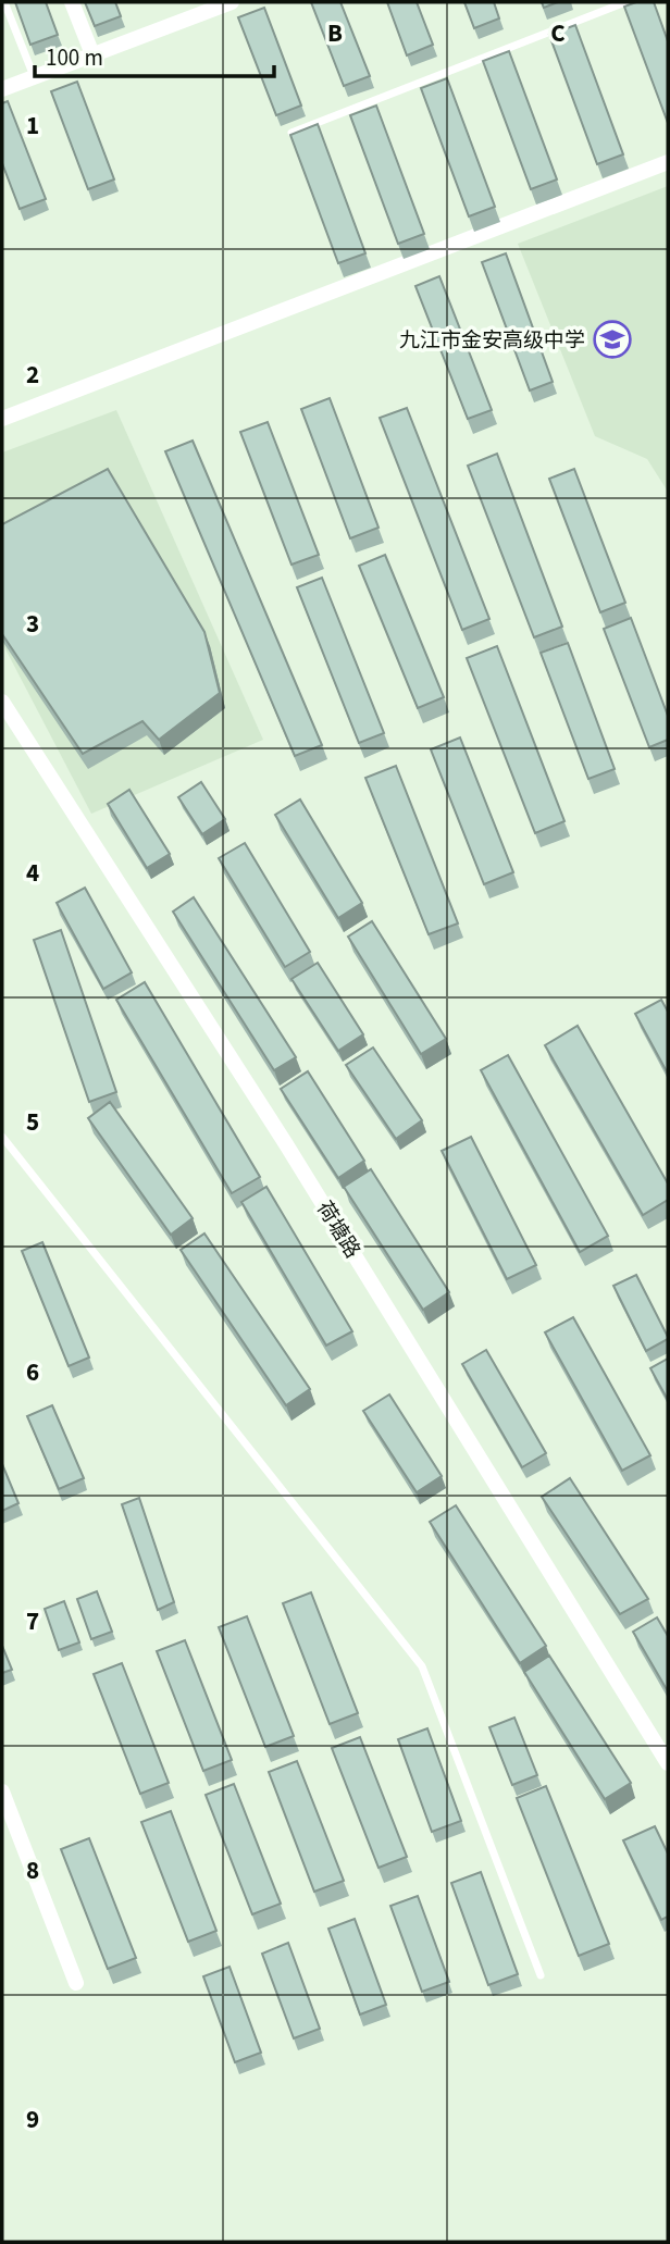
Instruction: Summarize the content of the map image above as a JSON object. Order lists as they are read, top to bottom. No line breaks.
{"streets":{"street":["荷塘路"]},"places":{"school or university":["九江市金安高级中学"]},"scale_bar":"100 m","grid":{"columns":["B","C"],"rows":["1","2","3","4","5","6","7","8","9"]}}
